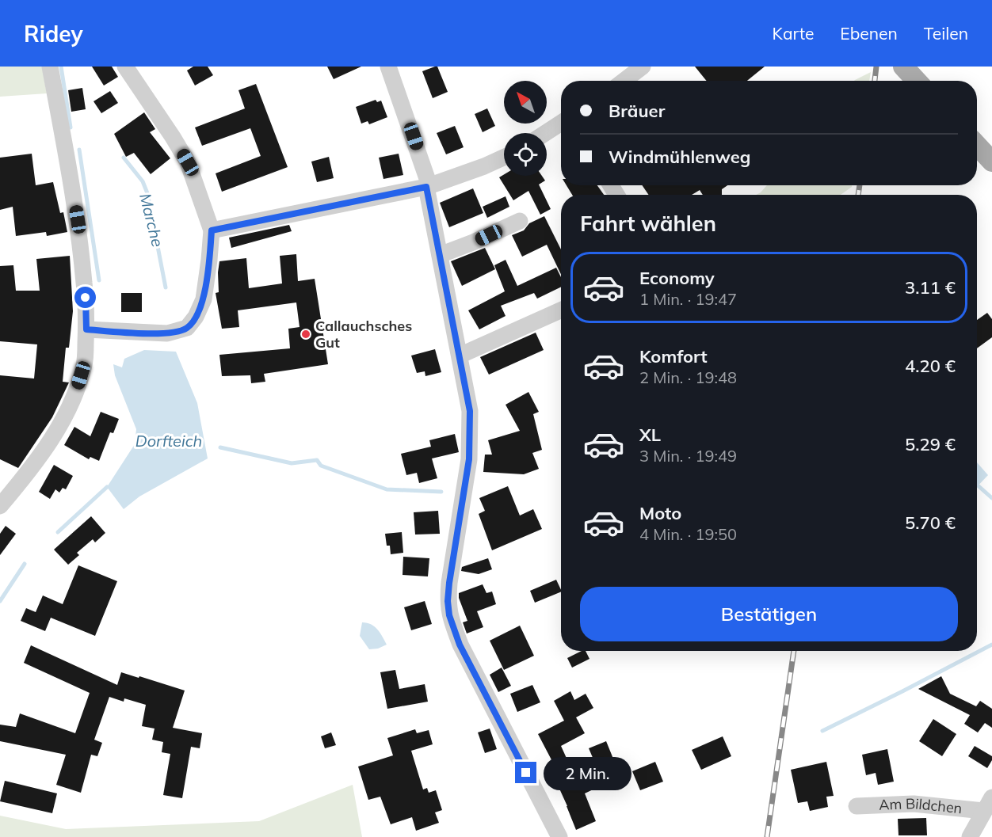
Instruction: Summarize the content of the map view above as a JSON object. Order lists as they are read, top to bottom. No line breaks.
{"streets":{"street":["Am Bildchen"]},"water":["Marche","Dorfteich"],"places":["Callauchsches Gut"],"north":"top left","page":{"header":"Ridey","nav":["Karte","Ebenen","Teilen"],"banner":["Bräuer","Windmühlenweg"],"heading":"Fahrt wählen","list":[{"name":"Economy","note":"1 Min. · 19:47","value":"3.11 €"},{"name":"Komfort","note":"2 Min. · 19:48","value":"4.20 €"},{"name":"XL","note":"3 Min. · 19:49","value":"5.29 €"},{"name":"Moto","note":"4 Min. · 19:50","value":"5.70 €"}],"buttons":"Bestätigen","bubble":"2 Min."}}
